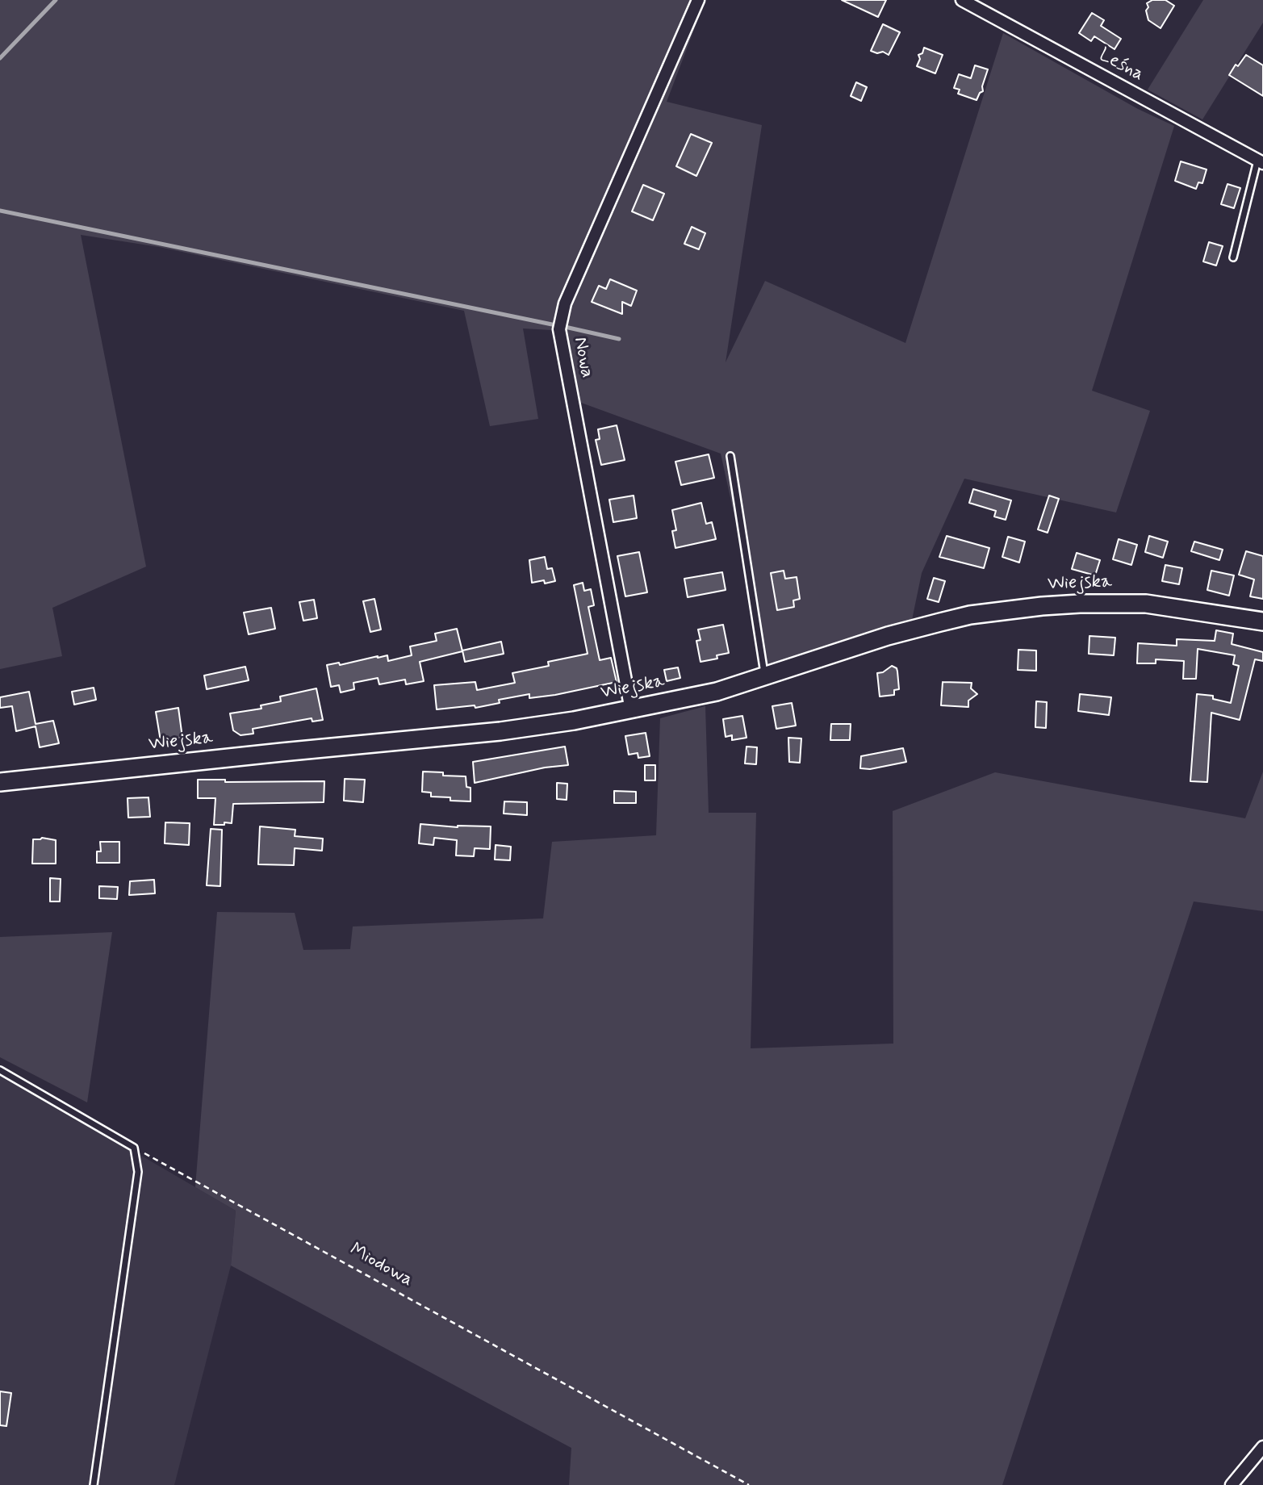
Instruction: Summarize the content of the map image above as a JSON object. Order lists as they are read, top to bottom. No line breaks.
{"streets":{"street":["Leśna","Nowa","Wiejska"],"path":["Miodowa"]},"crossings":[["Nowa","Wiejska"]]}
